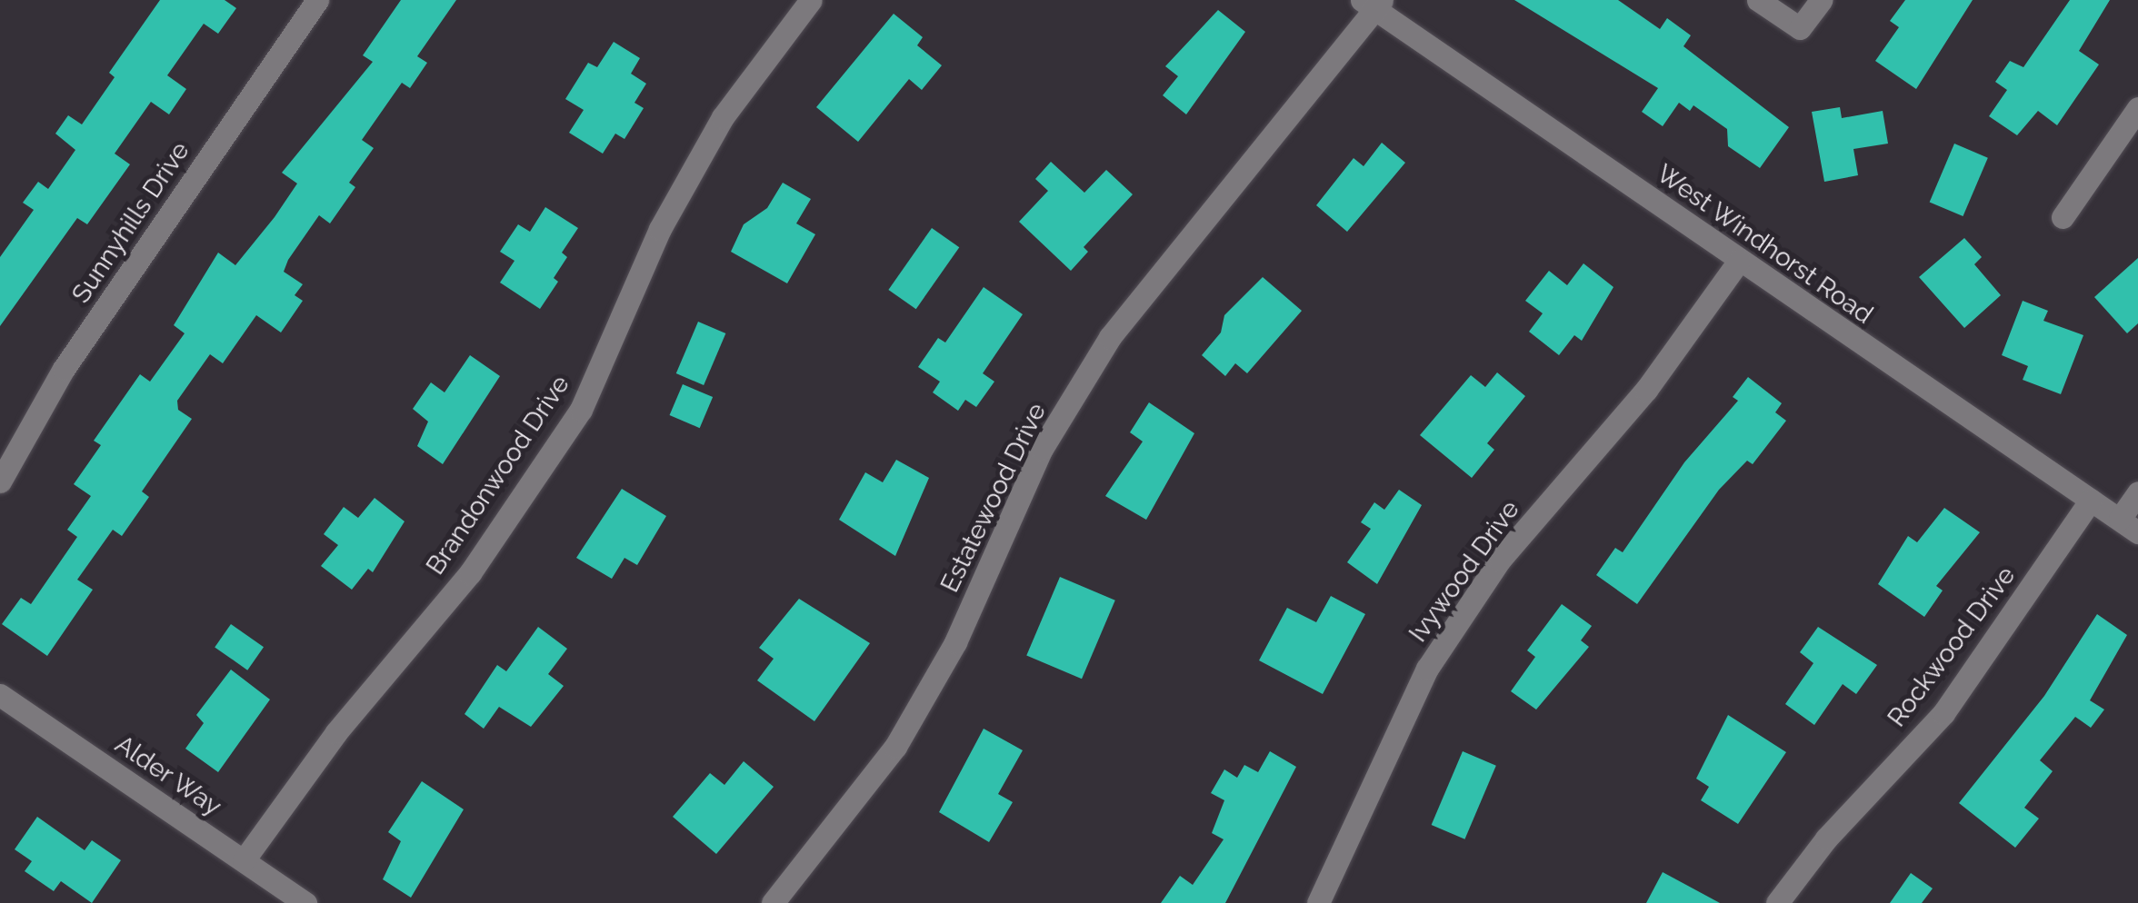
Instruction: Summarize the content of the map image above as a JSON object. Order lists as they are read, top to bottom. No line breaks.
{"streets":{"street":["Sunnyhills Drive","West Windhorst Road","Brandonwood Drive","Estatewood Drive","Ivywood Drive","Rockwood Drive","Alder Way"]},"crossings":[["West Windhorst Road","Estatewood Drive"],["West Windhorst Road","Ivywood Drive"],["West Windhorst Road","Rockwood Drive"],["Brandonwood Drive","Alder Way"]]}
